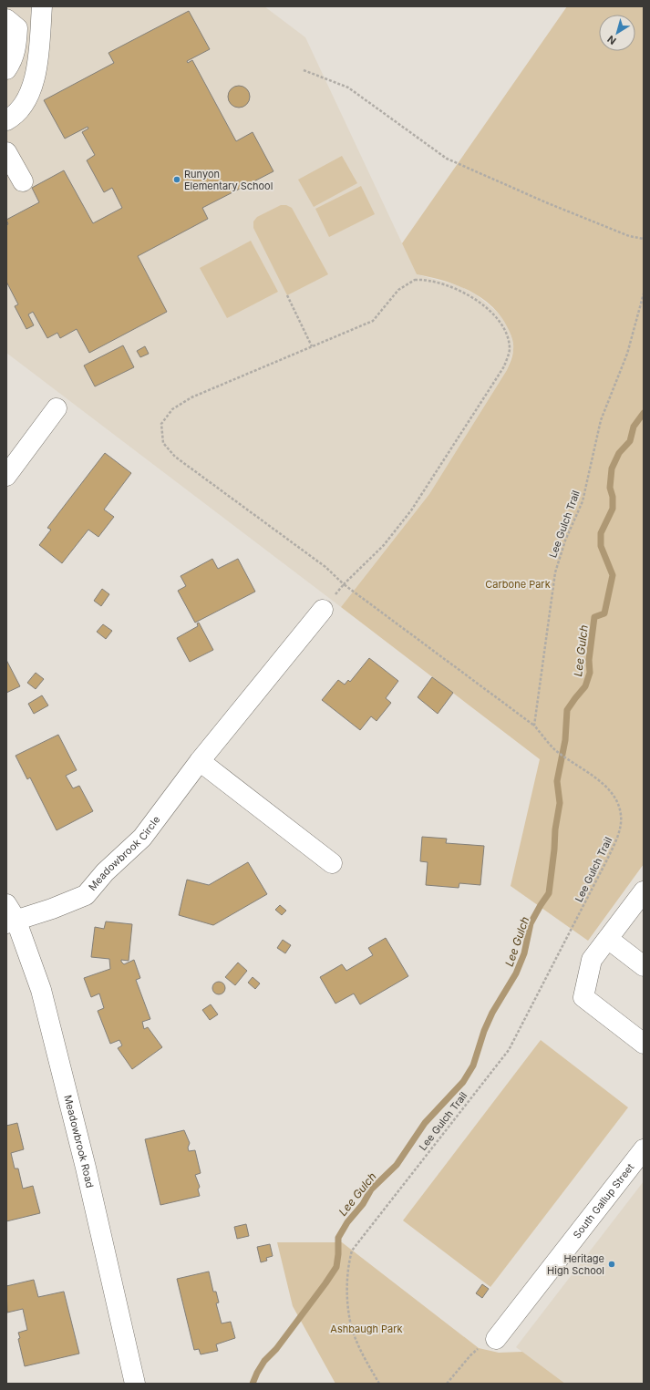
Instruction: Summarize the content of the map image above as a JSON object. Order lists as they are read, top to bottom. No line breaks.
{"streets":{"street":["Meadowbrook Circle","Meadowbrook Road","South Gallup Street"],"path":["Lee Gulch Trail"]},"crossings":[["Meadowbrook Circle","Meadowbrook Road"]],"water":["Lee Gulch"],"parks":["Carbone Park","Ashbaugh Park"],"places":["Runyon Elementary School","Heritage High School"],"north":"bottom left"}
